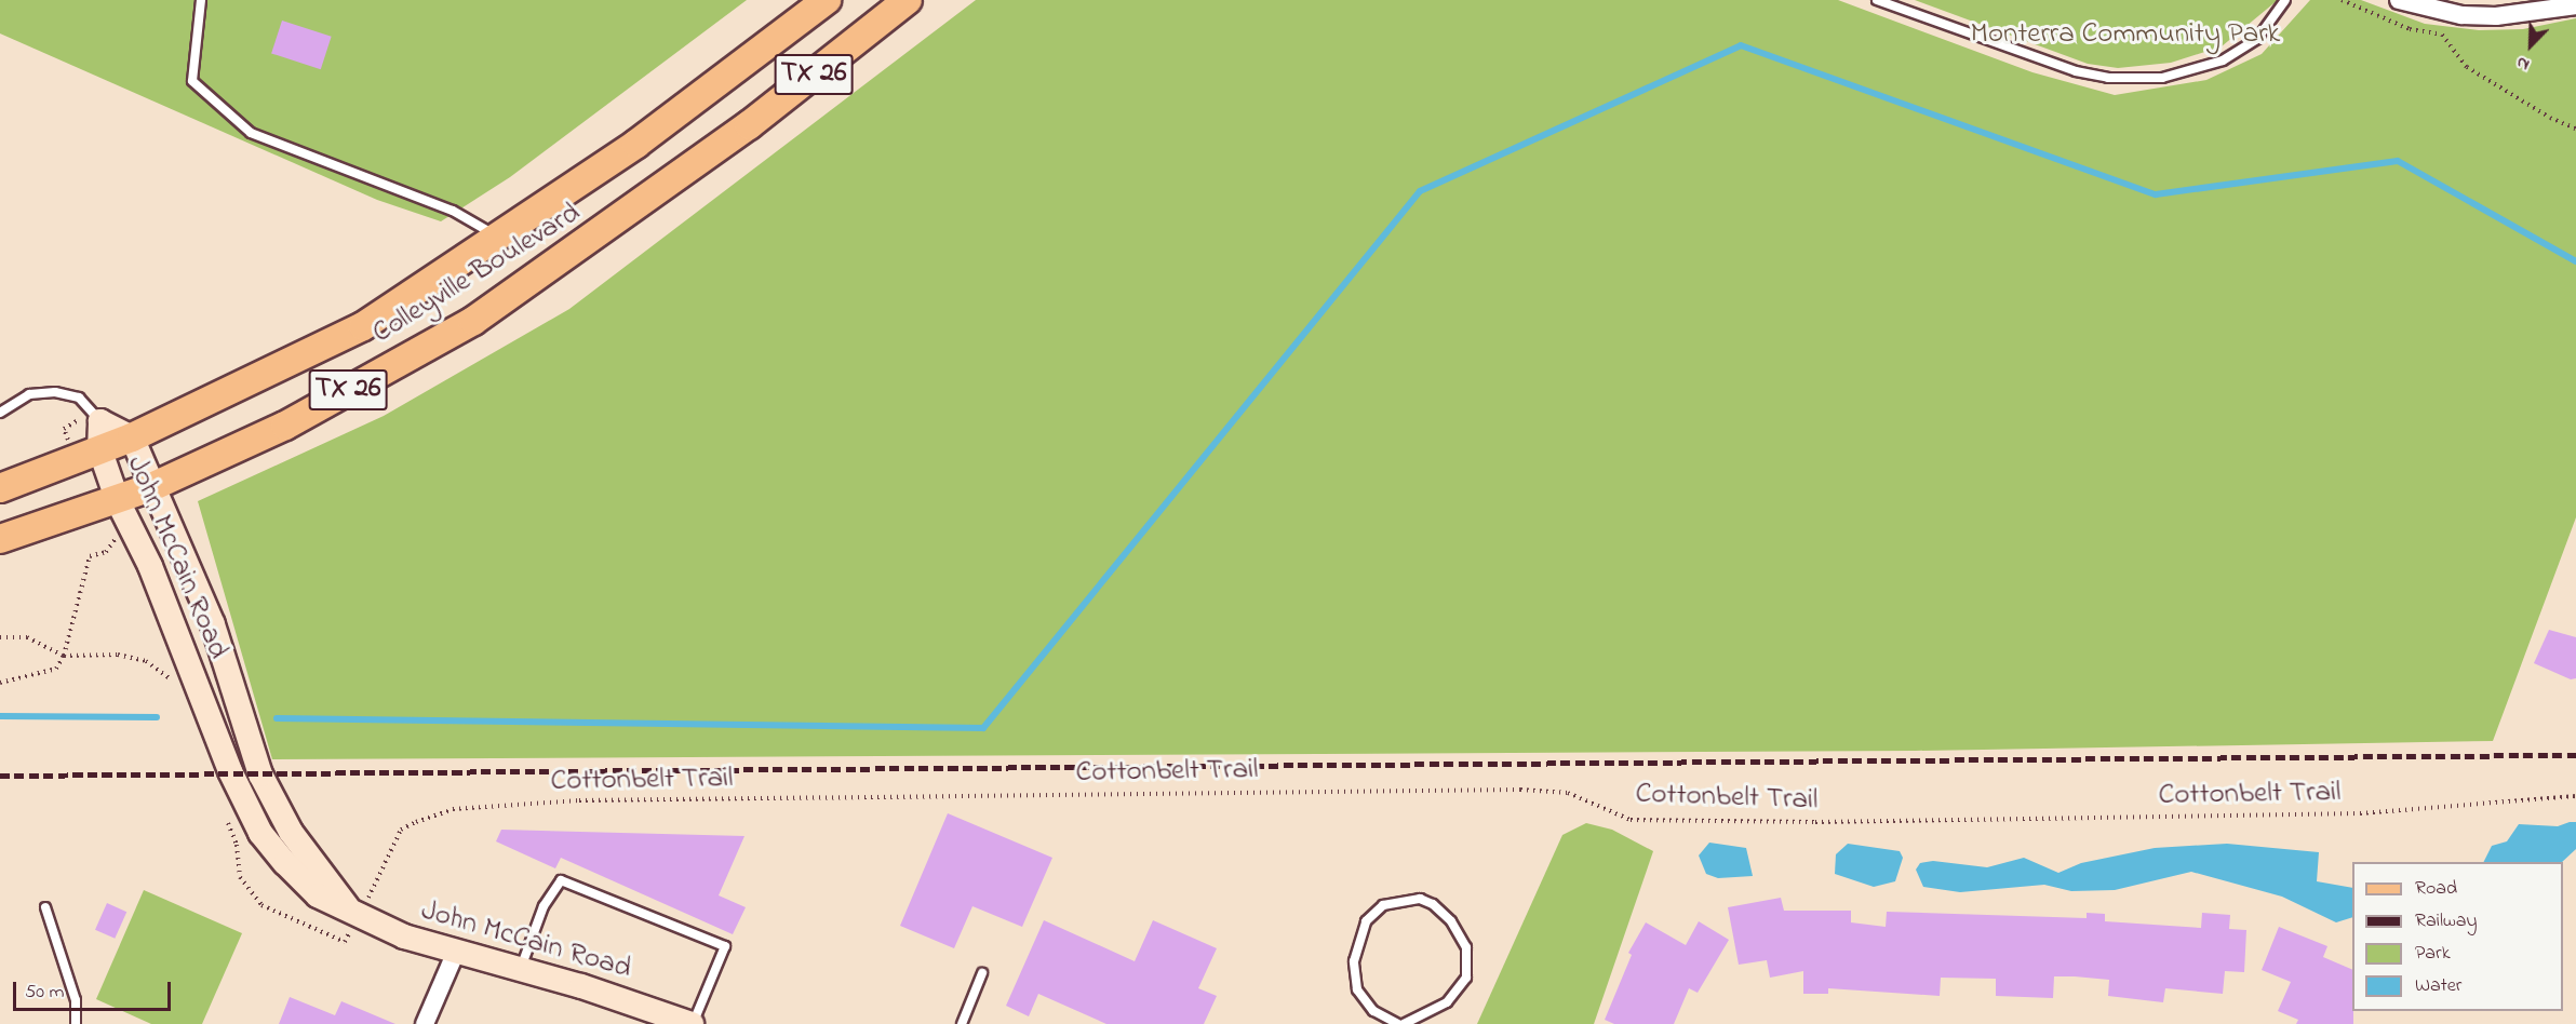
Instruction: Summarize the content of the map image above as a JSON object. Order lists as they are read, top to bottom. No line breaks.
{"streets":{"main road":["TX 26","Colleyville Boulevard","John McCain Road"],"path":["Cottonbelt Trail"]},"crossings":[["Colleyville Boulevard","John McCain Road"],["John McCain Road","Cottonbelt Trail"]],"parks":["Monterra Community Park"],"legend":["Road","Railway","Park","Water"],"scale_bar":"50 m","north":"bottom left"}
